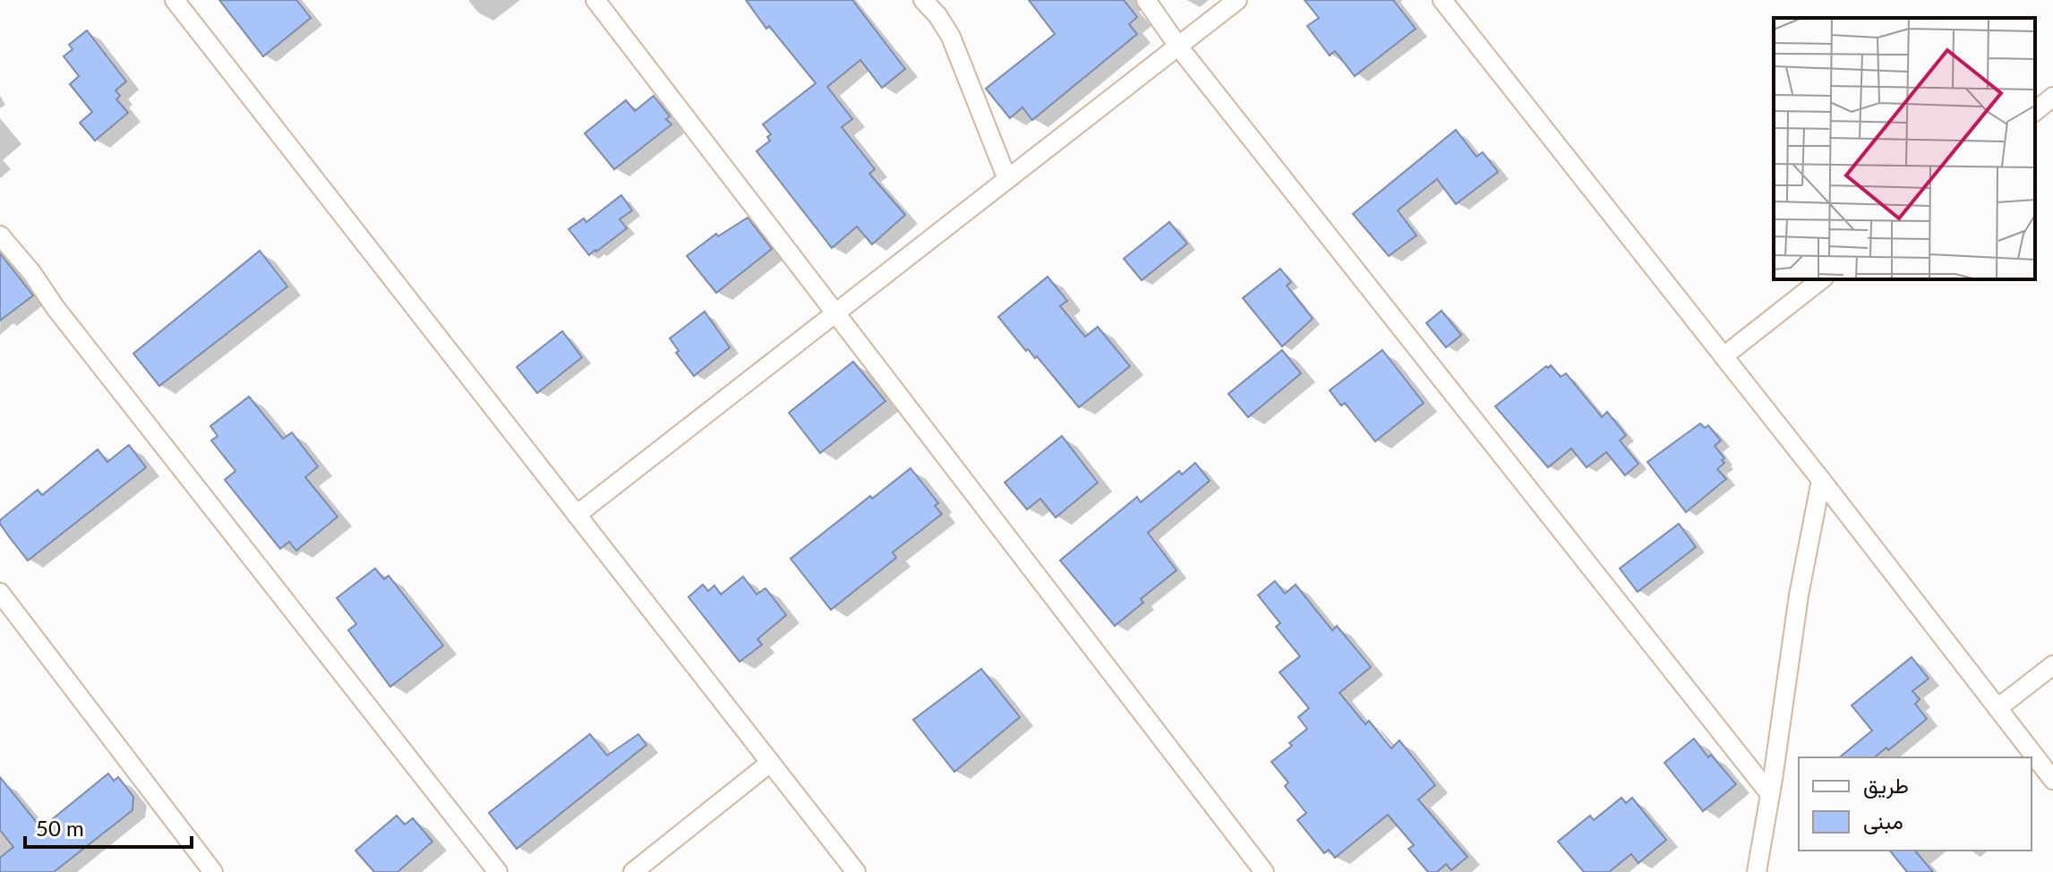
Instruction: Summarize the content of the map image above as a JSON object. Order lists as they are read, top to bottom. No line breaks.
{"legend":["طريق","مبنى"],"scale_bar":"50 m"}
